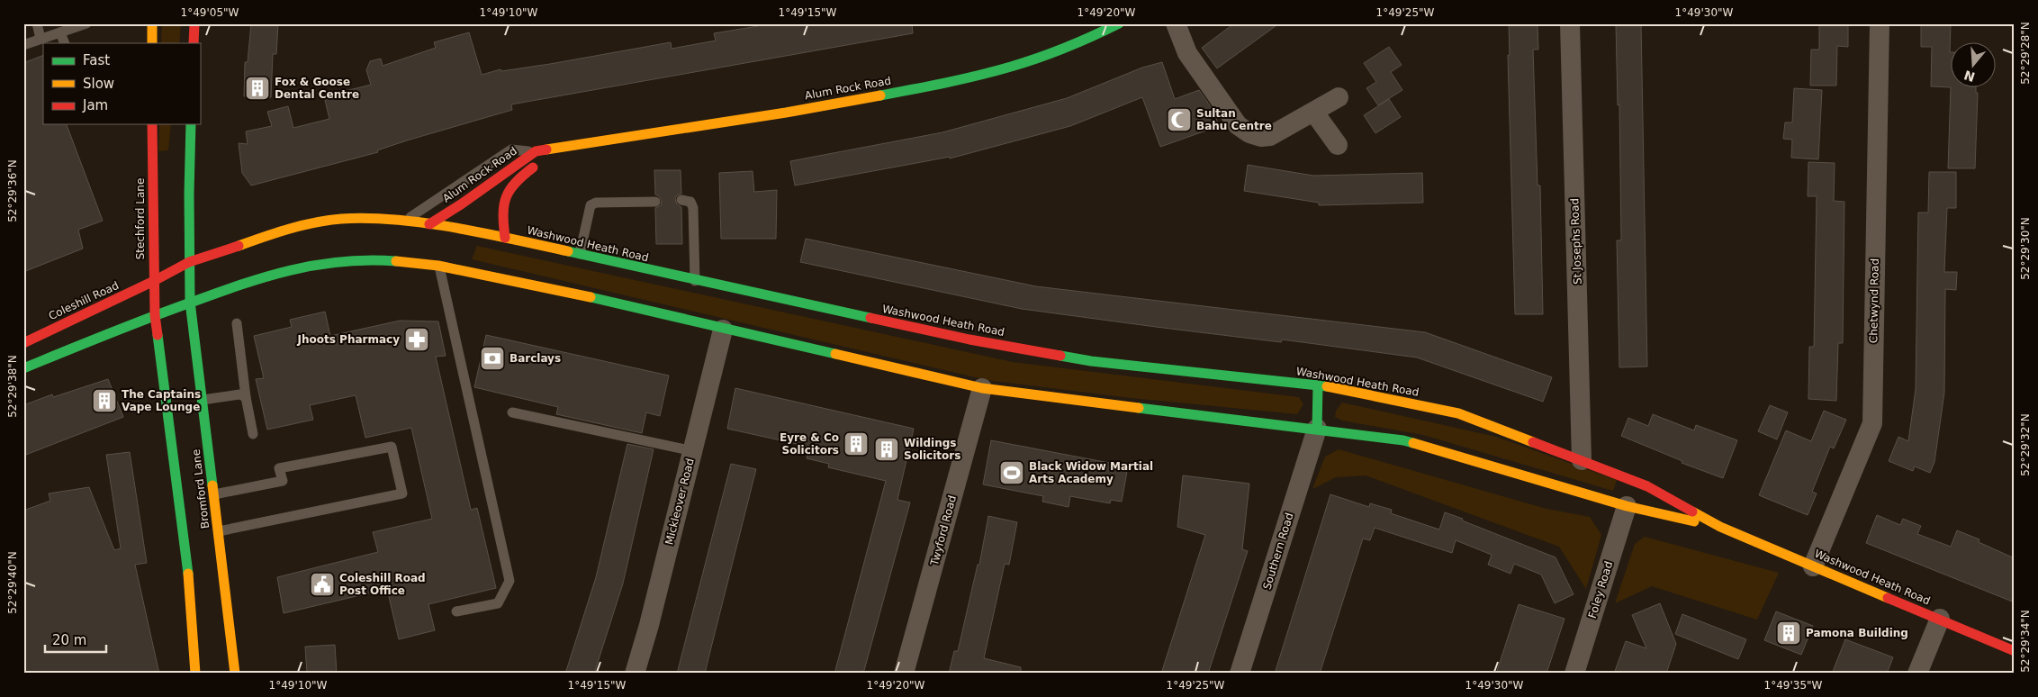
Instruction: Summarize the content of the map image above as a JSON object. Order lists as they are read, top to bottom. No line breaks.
{"streets":{"main road":["Alum Rock Road","Stechford Lane","Washwood Heath Road","Coleshill Road","Bromford Lane"],"street":["St Josephs Road","Chetwynd Road","Mickleover Road","Twyford Road","Southern Road","Foley Road"]},"crossings":[["Alum Rock Road","Washwood Heath Road"],["Stechford Lane","Washwood Heath Road"],["Stechford Lane","Coleshill Road"],["Stechford Lane","Bromford Lane"],["St Josephs Road","Washwood Heath Road"],["Washwood Heath Road","Coleshill Road"],["Washwood Heath Road","Chetwynd Road"],["Washwood Heath Road","Bromford Lane"],["Washwood Heath Road","Mickleover Road"],["Washwood Heath Road","Twyford Road"],["Washwood Heath Road","Southern Road"],["Washwood Heath Road","Foley Road"]],"places":{"building":["Fox & Goose Dental Centre","The Captains Vape Lounge","Eyre & Co Solicitors","Wildings Solicitors","Pamona Building"],"mosque":["Sultan Bahu Centre"],"pharmacy":["Jhoots Pharmacy"],"bank":["Barclays"],"sports":["Black Widow Martial Arts Academy"],"public building":["Coleshill Road Post Office"]},"legend":["Fast","Slow","Jam"],"scale_bar":"20 m","north":"bottom","coordinates":["1°49'05\"W","1°49'10\"W","1°49'15\"W","1°49'20\"W","1°49'25\"W","1°49'30\"W","52°29'28\"N","52°29'36\"N","52°29'30\"N","52°29'38\"N","52°29'32\"N","52°29'40\"N","52°29'34\"N","1°49'35\"W"]}
